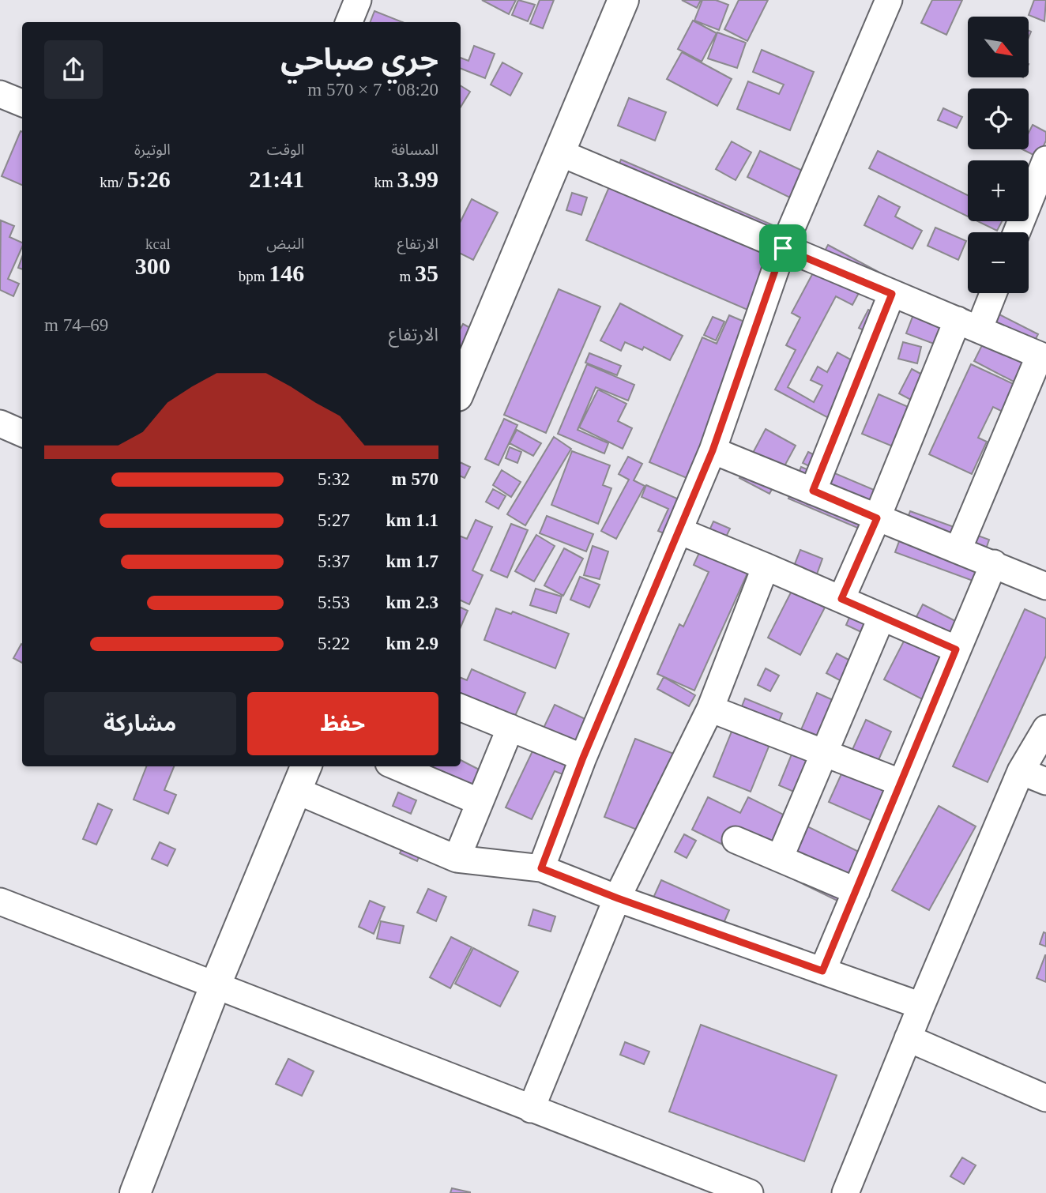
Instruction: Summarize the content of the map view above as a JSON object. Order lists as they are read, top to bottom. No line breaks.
{"north":"bottom right","page":{"map_buttons":["+","−"],"heading":["جري صباحي","08:20 · 7 × 570 m"],"stats":[["المسافة","3.99 km"],["الوقت","21:41"],["الوتيرة","5:26 /km"],["الارتفاع","35 m"],["النبض","146 bpm"],["kcal","300"]],"chart":["الارتفاع","69–74 m"],"list":[{"name":"570 m","note":"5:32"},{"name":"1.1 km","note":"5:27"},{"name":"1.7 km","note":"5:37"},{"name":"2.3 km","note":"5:53"},{"name":"2.9 km","note":"5:22"}],"buttons":["حفظ","مشاركة"]}}
